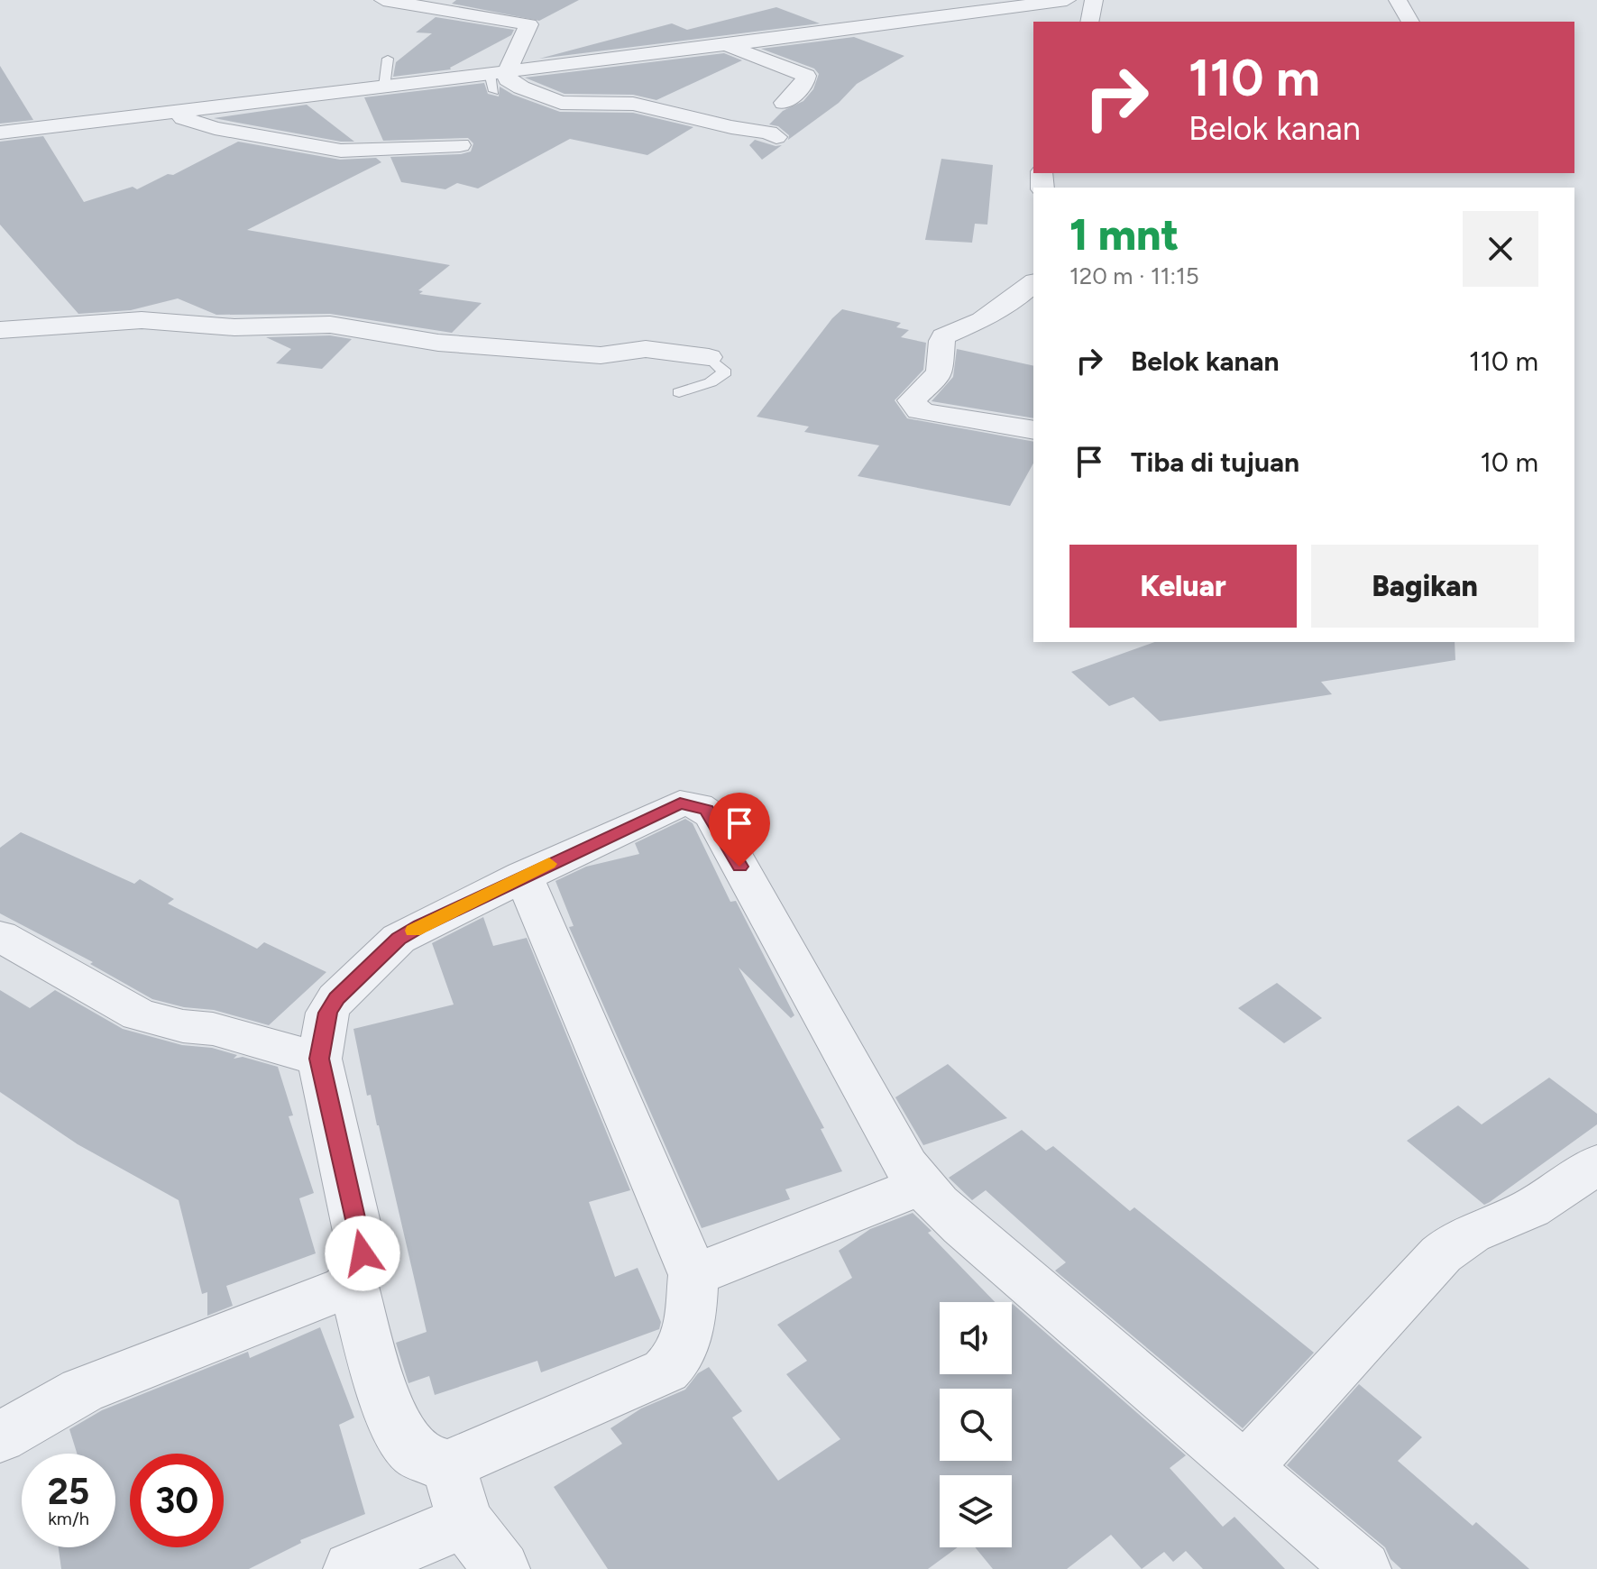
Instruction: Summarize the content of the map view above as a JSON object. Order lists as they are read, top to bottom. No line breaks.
{"page":{"turn":["110 m","Belok kanan"],"heading":["1 mnt","120 m · 11:15"],"list":[{"name":"Belok kanan","value":"110 m"},{"name":"Tiba di tujuan","value":"10 m"}],"buttons":["Keluar","Bagikan"],"speed":"25 km/h","limit":"30"}}
